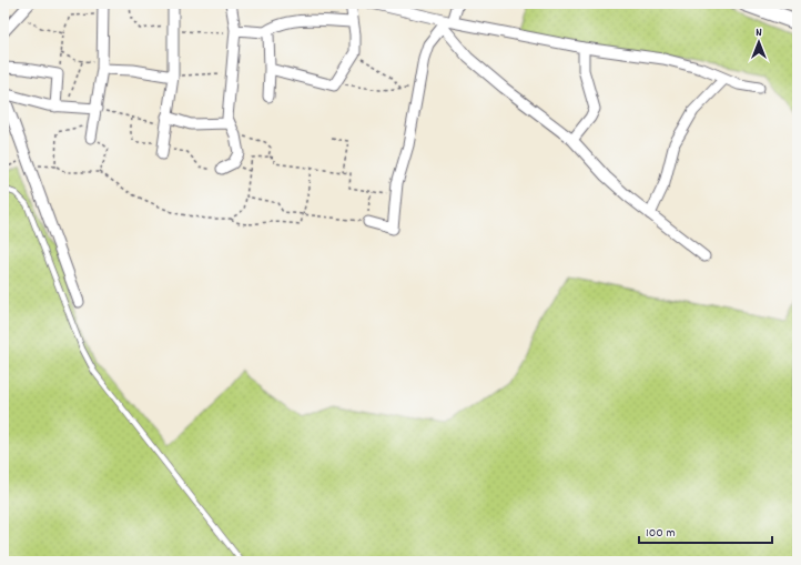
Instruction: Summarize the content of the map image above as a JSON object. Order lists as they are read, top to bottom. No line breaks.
{"scale_bar":"100 m","north":"top"}
